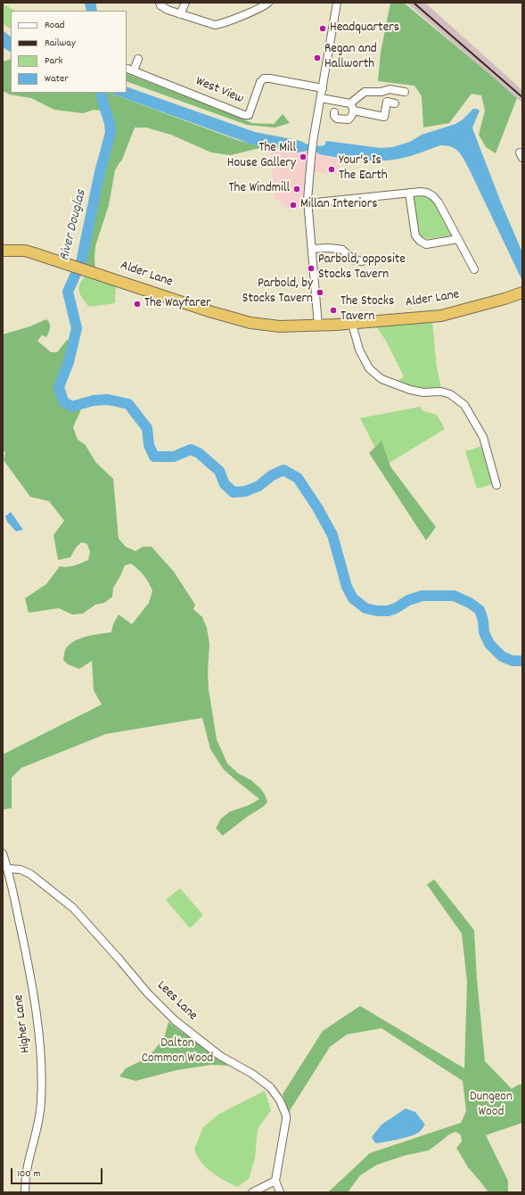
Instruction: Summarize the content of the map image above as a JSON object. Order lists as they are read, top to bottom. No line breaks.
{"streets":{"highway":["Alder Lane"],"street":["West View","Lees Lane","Higher Lane"]},"crossings":[["Lees Lane","Higher Lane"]],"water":["River Douglas"],"parks":["Dalton Common Wood","Dungeon Wood"],"places":["Headquarters","Regan and Hallworth","The Mill House Gallery","Your's Is The Earth","The Windmill","Millan Interiors","Parbold, opposite Stocks Tavern","Parbold, by Stocks Tavern","The Wayfarer","The Stocks Tavern"],"legend":["Road","Railway","Park","Water"],"scale_bar":"100 m"}
